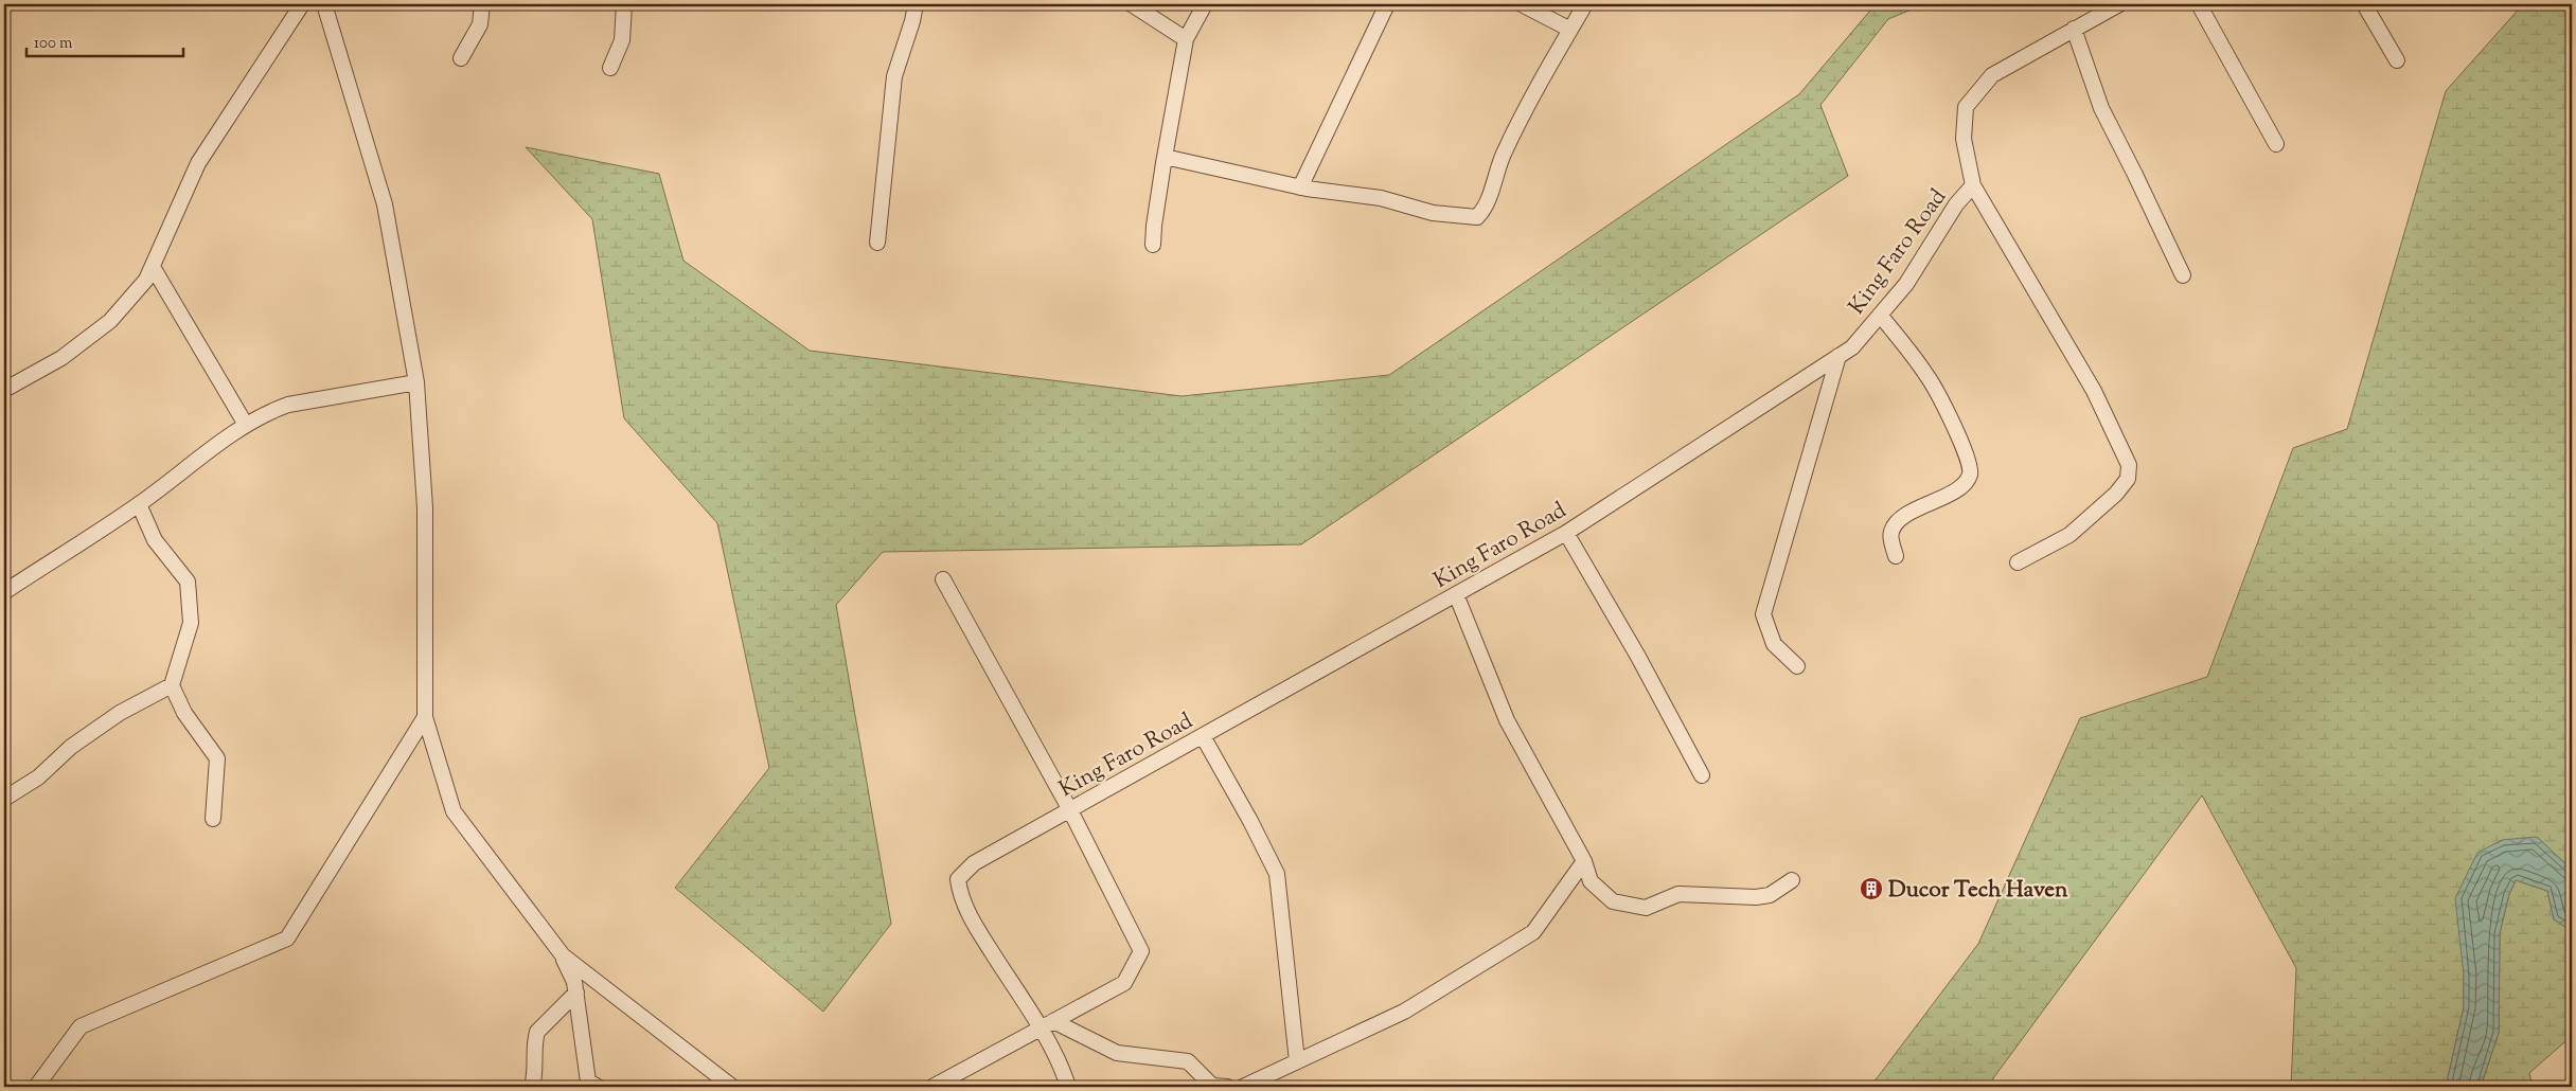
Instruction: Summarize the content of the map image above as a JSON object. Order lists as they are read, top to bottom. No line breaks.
{"streets":{"street":["King Faro Road"]},"places":{"building":["Ducor Tech Haven"]},"scale_bar":"100 m"}
